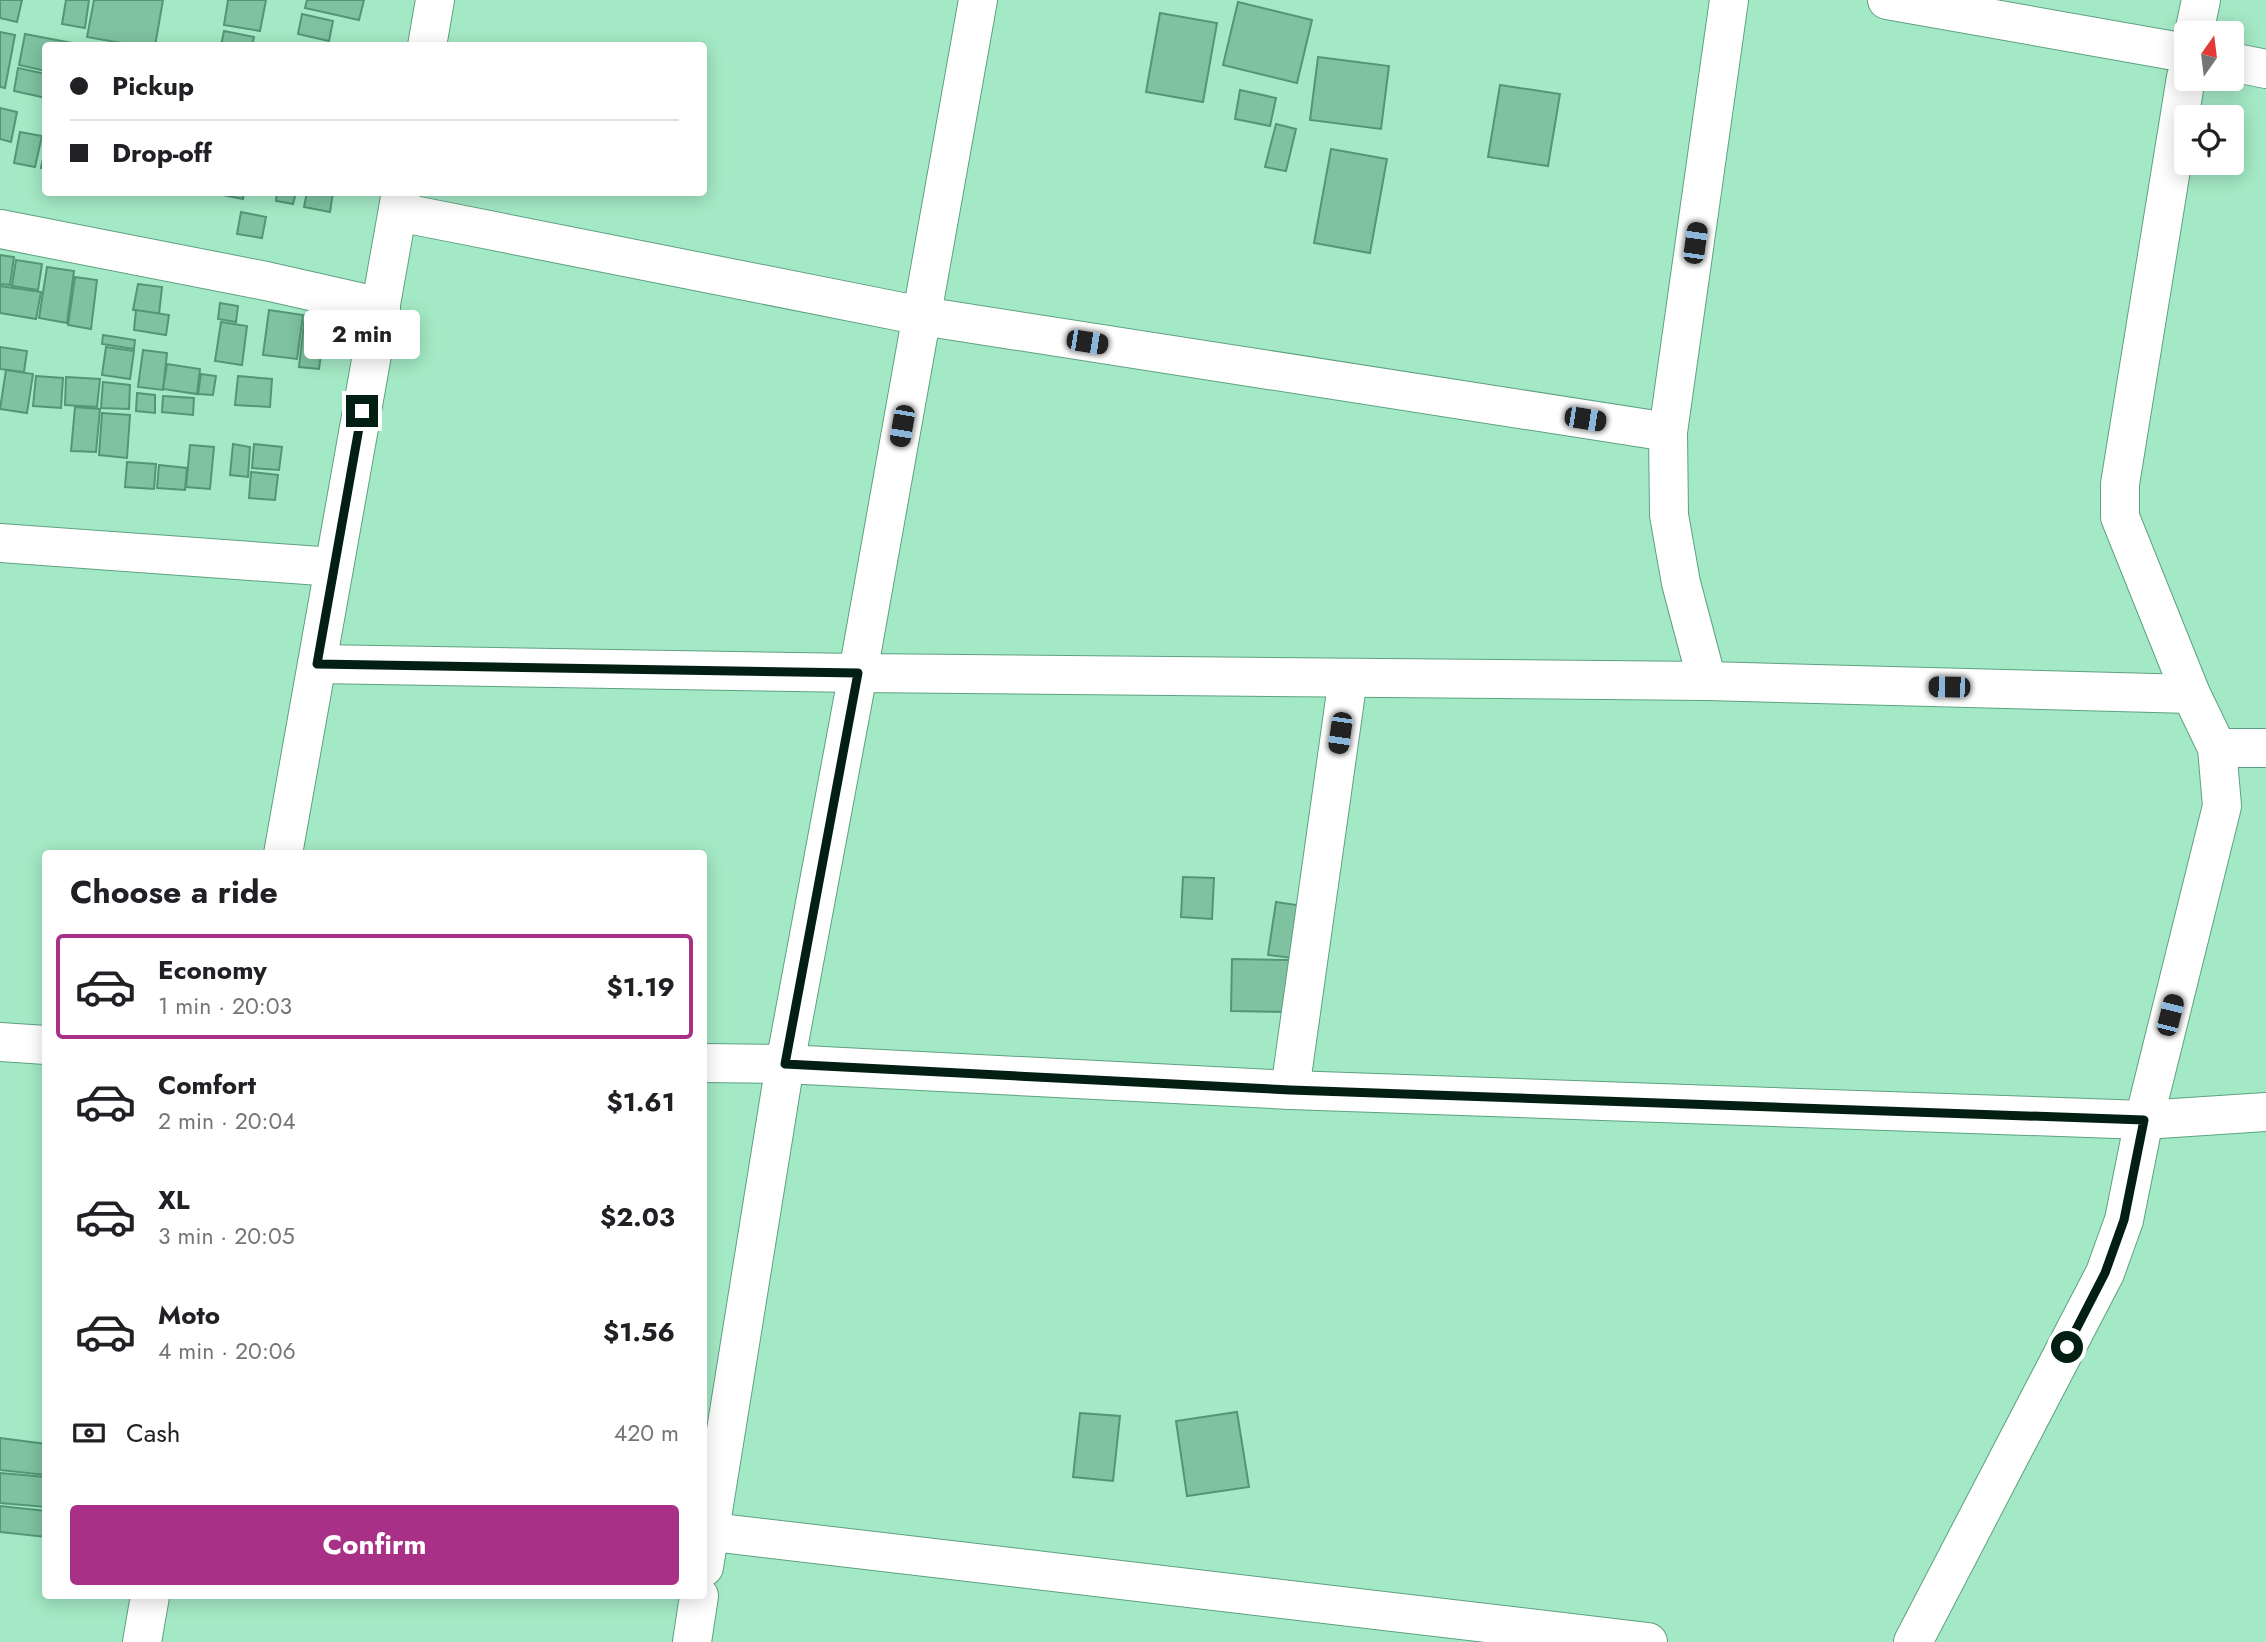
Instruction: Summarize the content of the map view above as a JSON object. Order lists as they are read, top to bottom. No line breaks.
{"north":"top","page":{"banner":["Pickup","Drop-off"],"bubble":"2 min","heading":"Choose a ride","list":[{"name":"Economy","note":"1 min · 20:03","value":"$1.19"},{"name":"Comfort","note":"2 min · 20:04","value":"$1.61"},{"name":"XL","note":"3 min · 20:05","value":"$2.03"},{"name":"Moto","note":"4 min · 20:06","value":"$1.56"}],"pay":["Cash","420 m"],"buttons":"Confirm"}}
